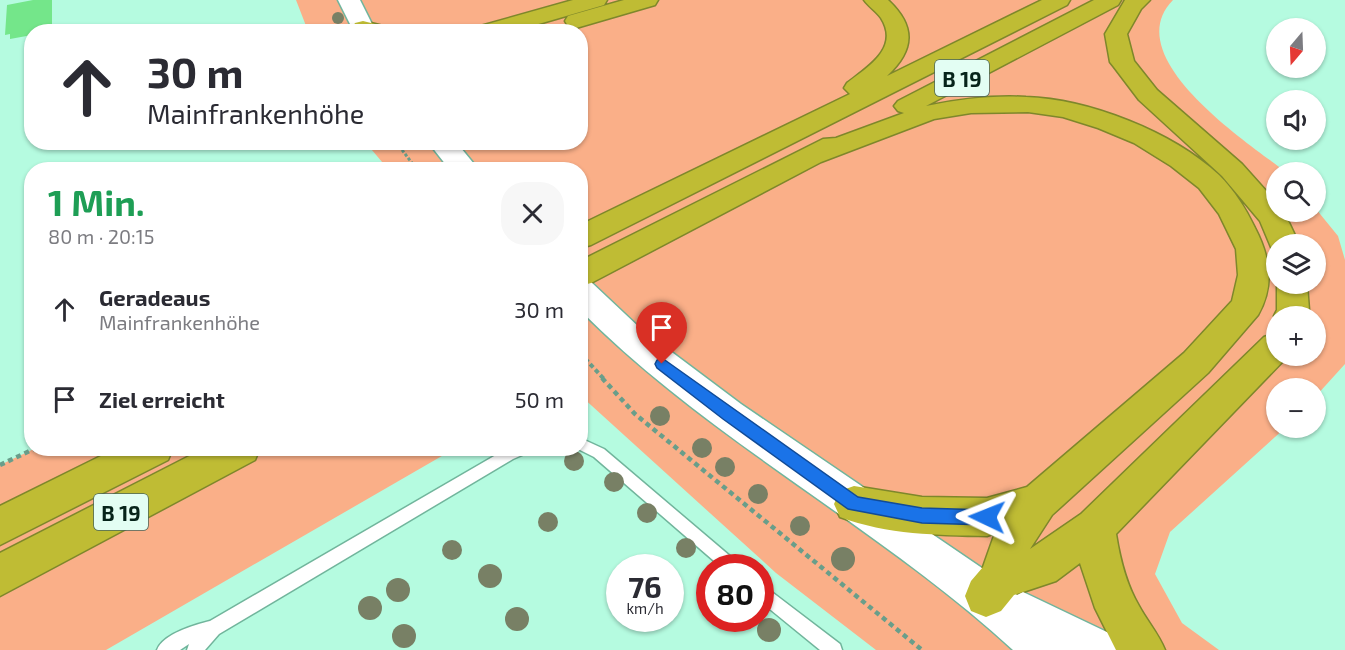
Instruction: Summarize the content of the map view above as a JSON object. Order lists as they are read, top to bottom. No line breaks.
{"streets":{"highway":["B 19"]},"north":"bottom","page":{"map_buttons":["+","−"],"turn":["30 m","Mainfrankenhöhe"],"heading":["1 Min.","80 m · 20:15"],"list":[{"name":"Geradeaus","note":"Mainfrankenhöhe","value":"30 m"},{"name":"Ziel erreicht","value":"50 m"}],"speed":"76 km/h","limit":"80"}}
